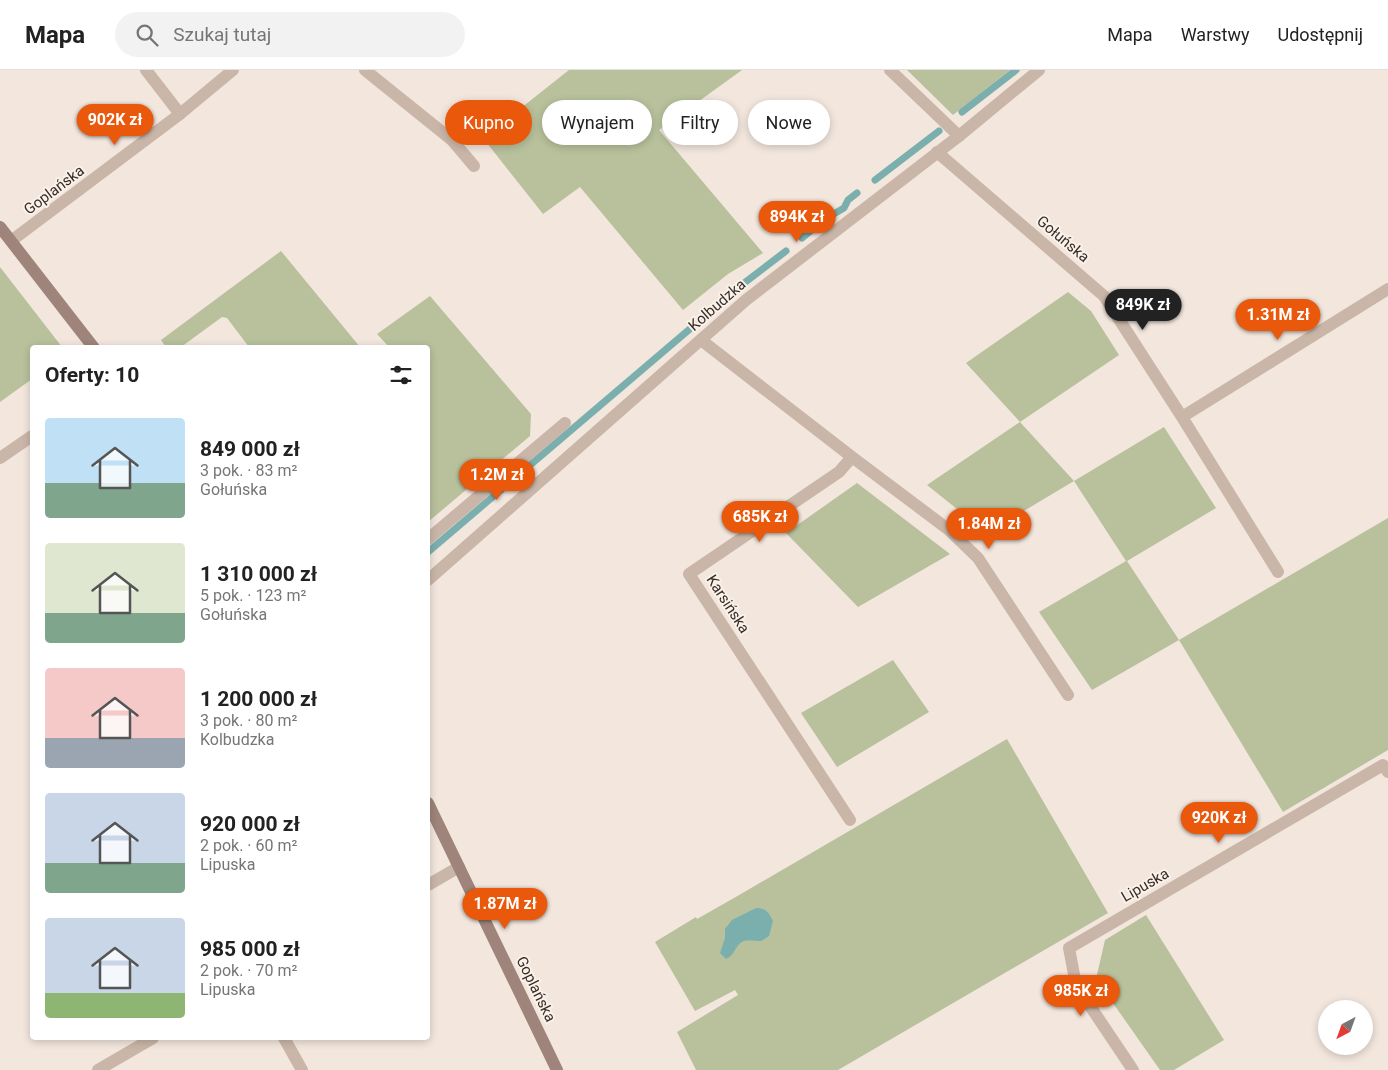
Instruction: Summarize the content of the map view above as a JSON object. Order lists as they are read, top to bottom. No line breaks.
{"streets":{"street":["Goplańska","Gołuńska","Kolbudzka","Karsińska","Lipuska"]},"crossings":[["Gołuńska","Kolbudzka"]],"north":"bottom left","page":{"header":"Mapa","search":"Szukaj tutaj","nav":["Mapa","Warstwy","Udostępnij"],"chip":["Kupno","Wynajem","Filtry","Nowe"],"price":["902K zł","894K zł","849K zł","1.31M zł","1.2M zł","685K zł","1.84M zł","920K zł","1.87M zł","985K zł"],"heading":"Oferty: 10","list":[{"name":"849 000 zł","note":"3 pok. · 83 m² · Gołuńska"},{"name":"1 310 000 zł","note":"5 pok. · 123 m² · Gołuńska"},{"name":"1 200 000 zł","note":"3 pok. · 80 m² · Kolbudzka"},{"name":"920 000 zł","note":"2 pok. · 60 m² · Lipuska"},{"name":"985 000 zł","note":"2 pok. · 70 m² · Lipuska"}]}}
